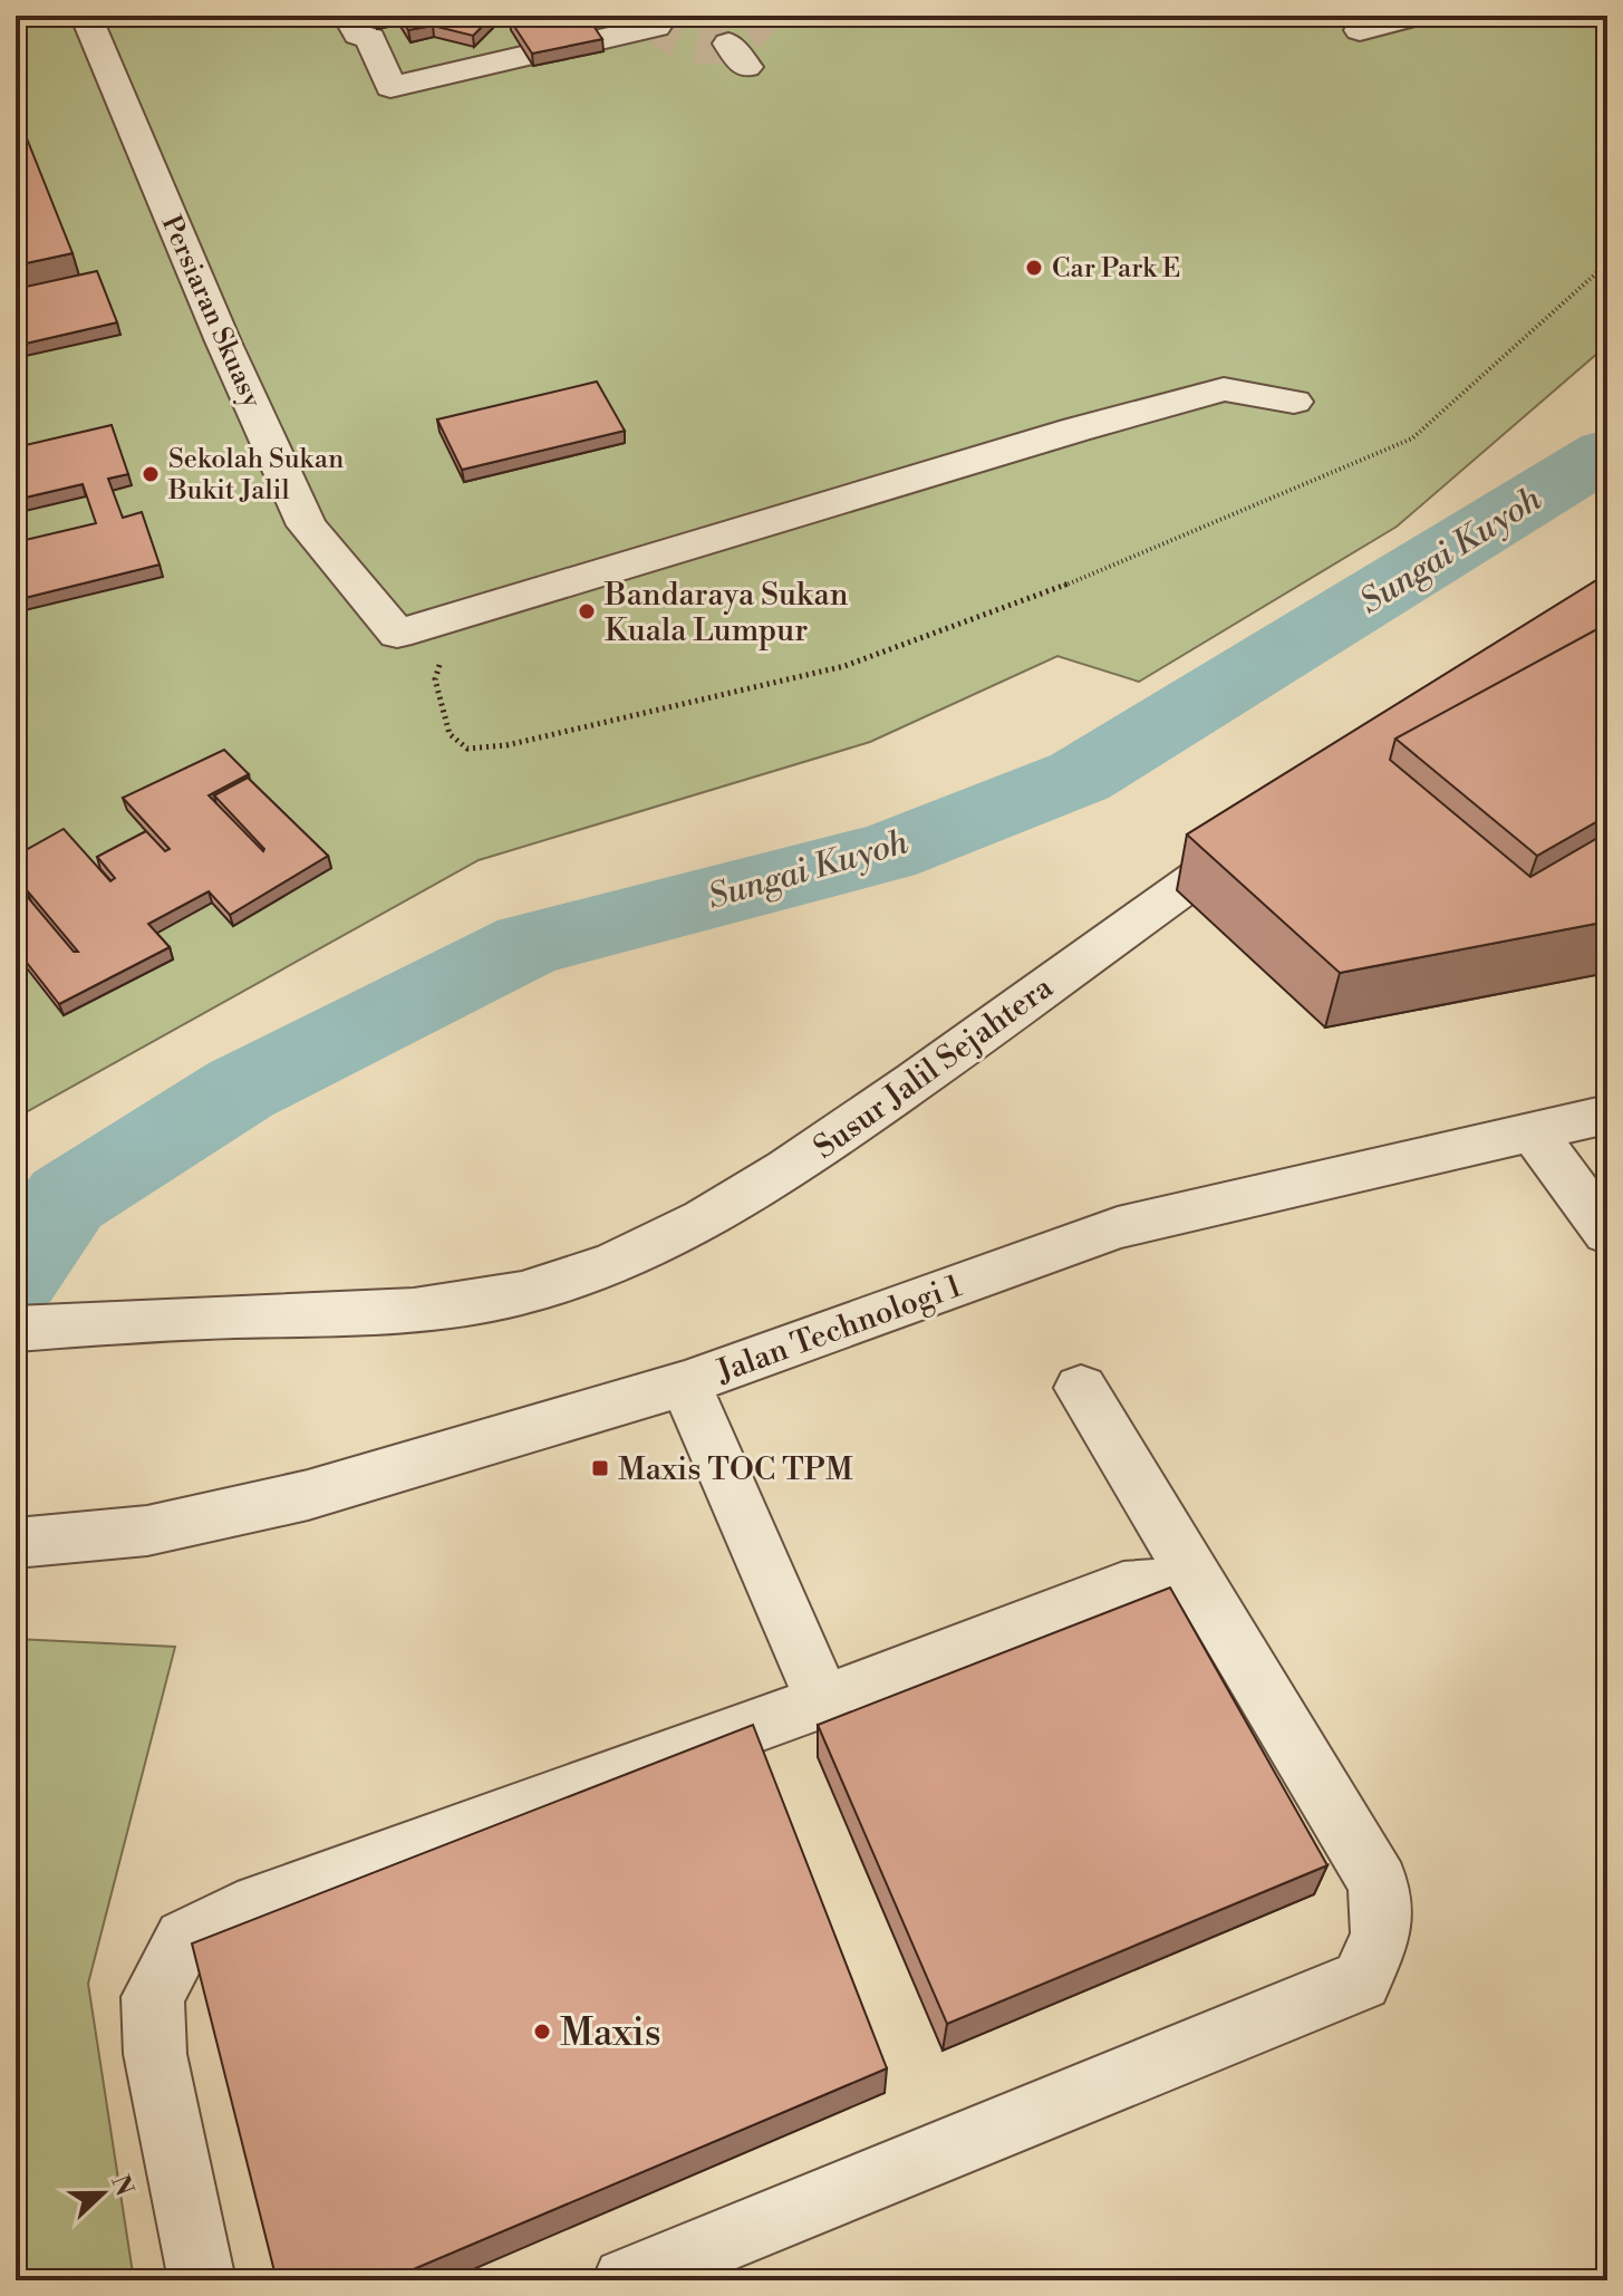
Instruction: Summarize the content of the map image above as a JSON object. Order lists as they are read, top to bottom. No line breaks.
{"streets":{"street":["Persiaran Skuasy","Susur Jalil Sejahtera","Jalan Technologi 1"]},"water":["Sungai Kuyoh"],"places":{"other":["Car Park E","Sekolah Sukan Bukit Jalil","Bandaraya Sukan Kuala Lumpur","Maxis"],"transit":["Maxis TOC TPM"]},"north":"right"}
